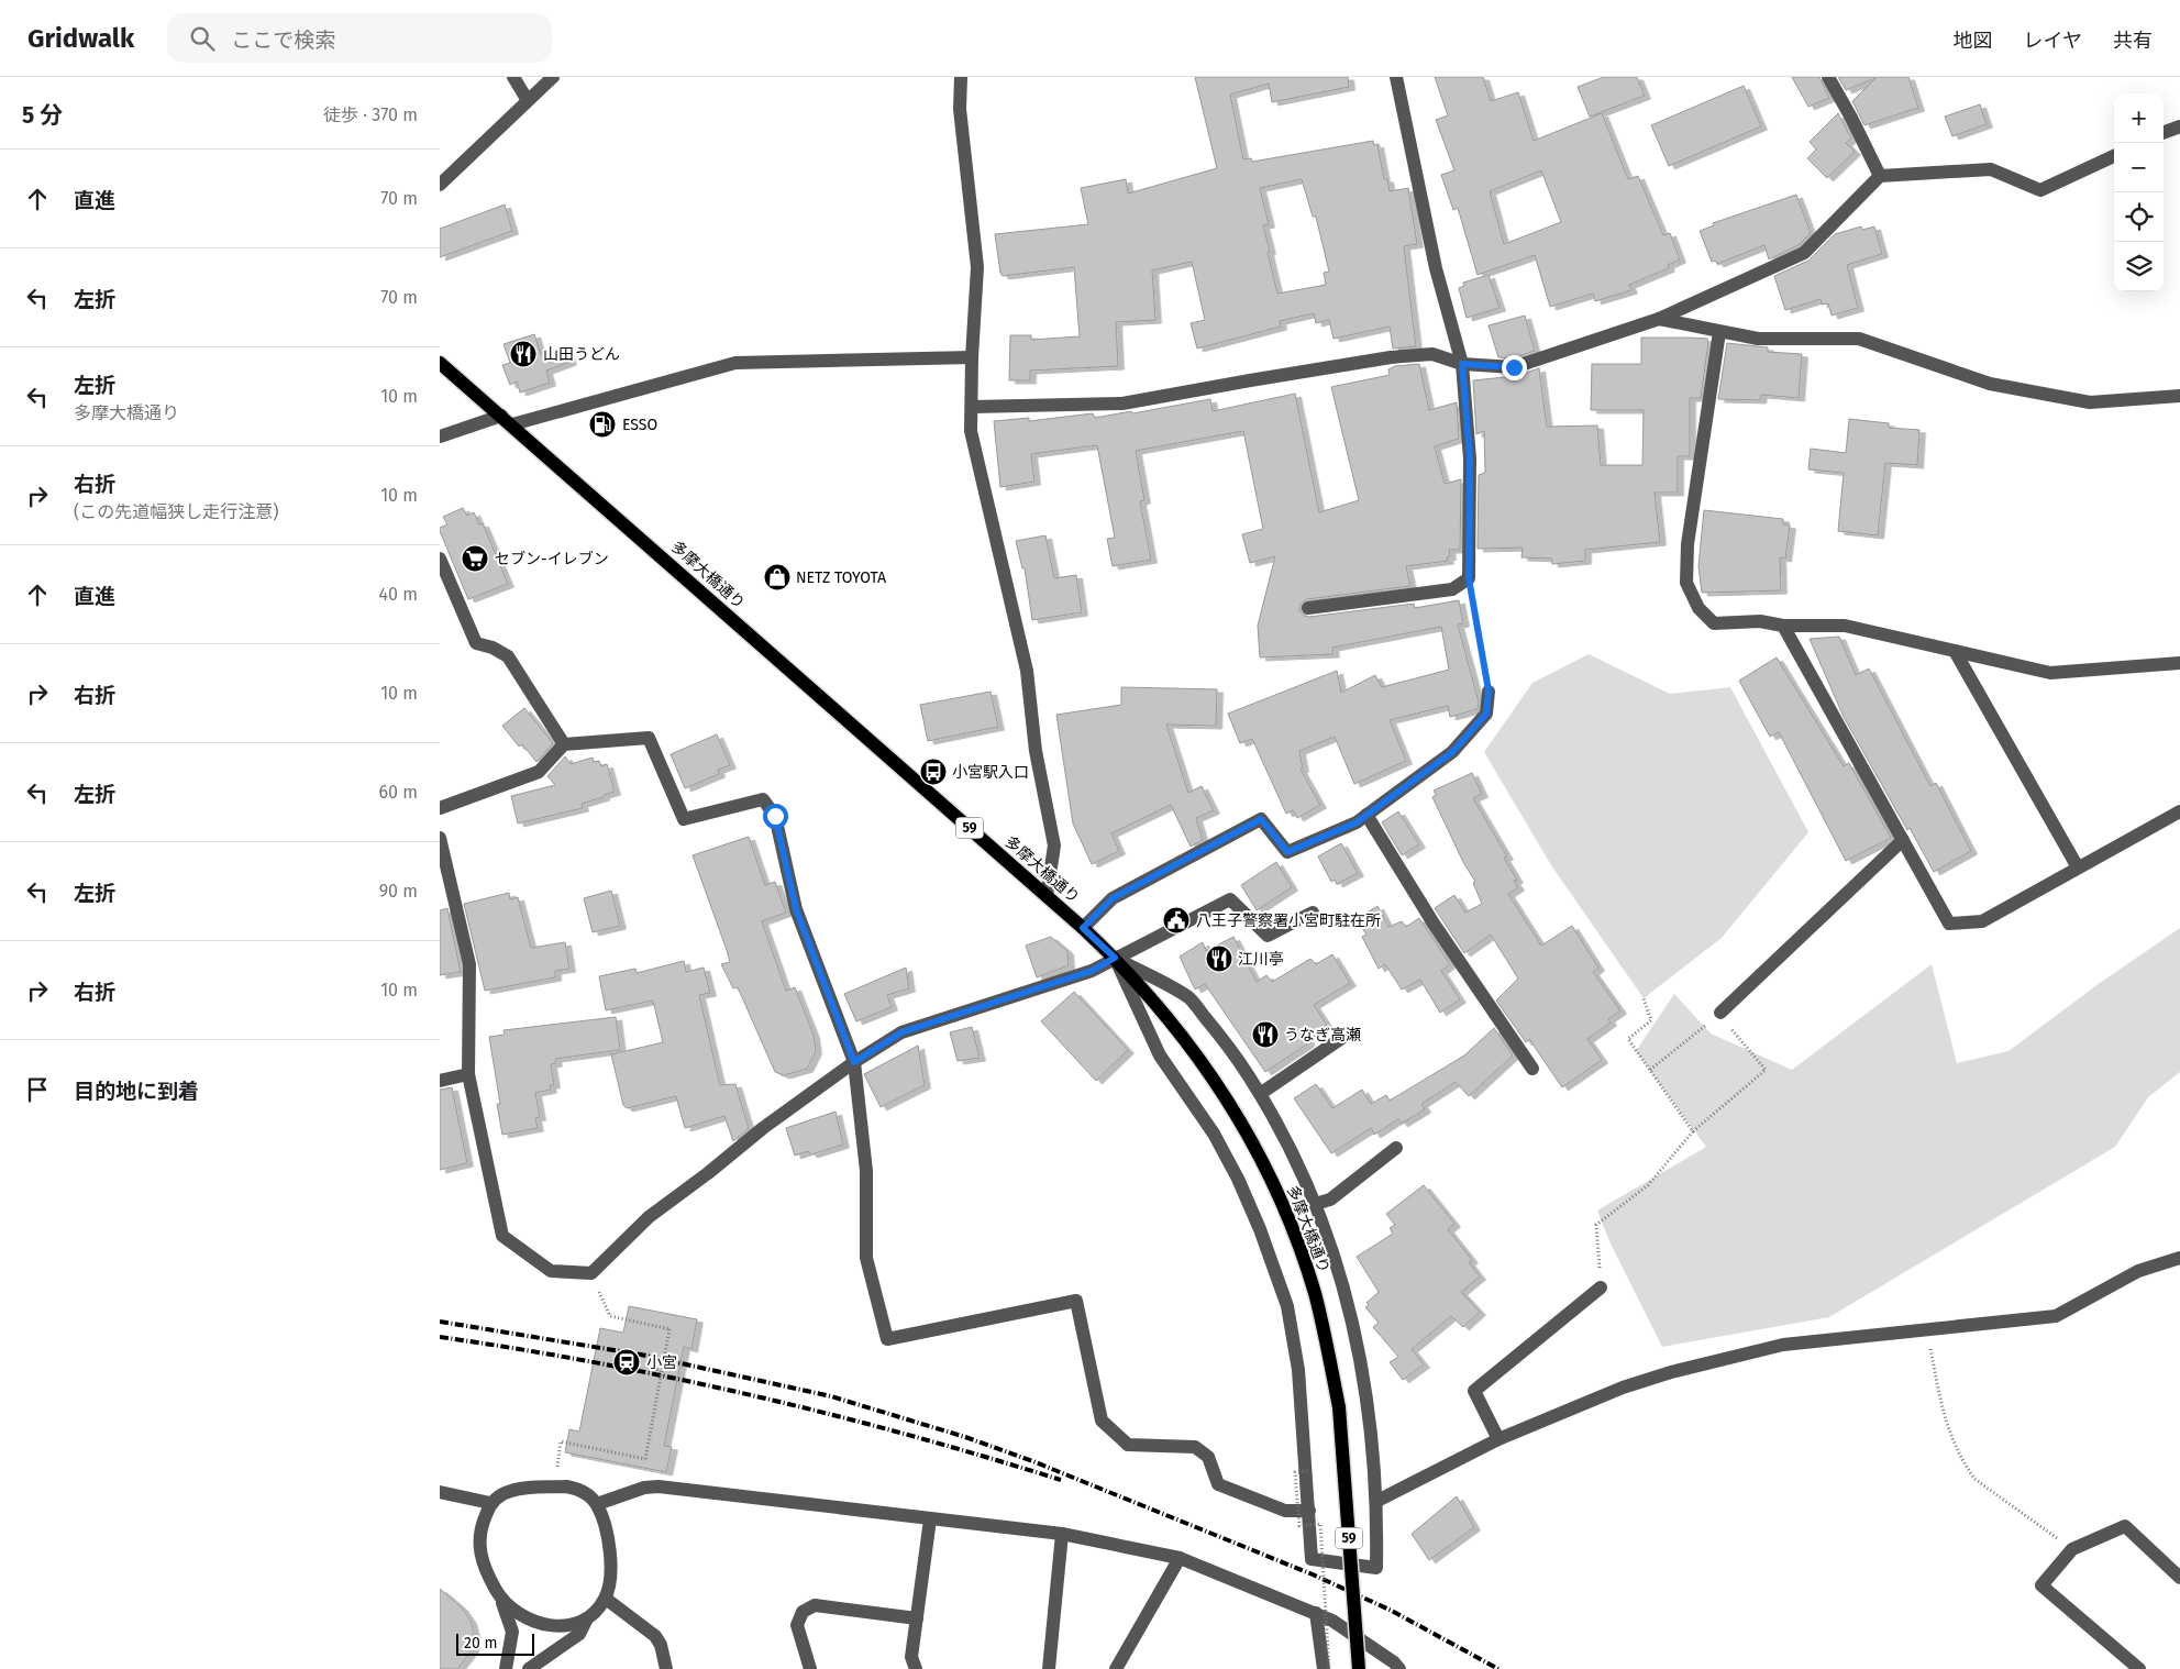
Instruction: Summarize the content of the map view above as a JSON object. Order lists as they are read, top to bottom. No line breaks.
{"streets":{"main road":["多摩大橋通り","59"]},"places":{"restaurant":["山田うどん","江川亭","うなぎ高瀬"],"fuel station":["ESSO"],"supermarket":["セブン-イレブン"],"shop":["NETZ TOYOTA"],"bus stop":["小宮駅入口"],"public building":["八王子警察署小宮町駐在所"],"station":["小宮"]},"scale_bar":"20 m","page":{"header":"Gridwalk","search":"ここで検索","nav":["地図","レイヤ","共有"],"heading":["5 分","徒歩 · 370 m"],"map_buttons":["+","−"],"list":[["直進","70 m"],["左折","70 m"],["左折","多摩大橋通り","10 m"],["右折","(この先道幅狭し走行注意)","10 m"],["直進","40 m"],["右折","10 m"],["左折","60 m"],["左折","90 m"],["右折","10 m"],"目的地に到着"],"scale":"20 m"}}
